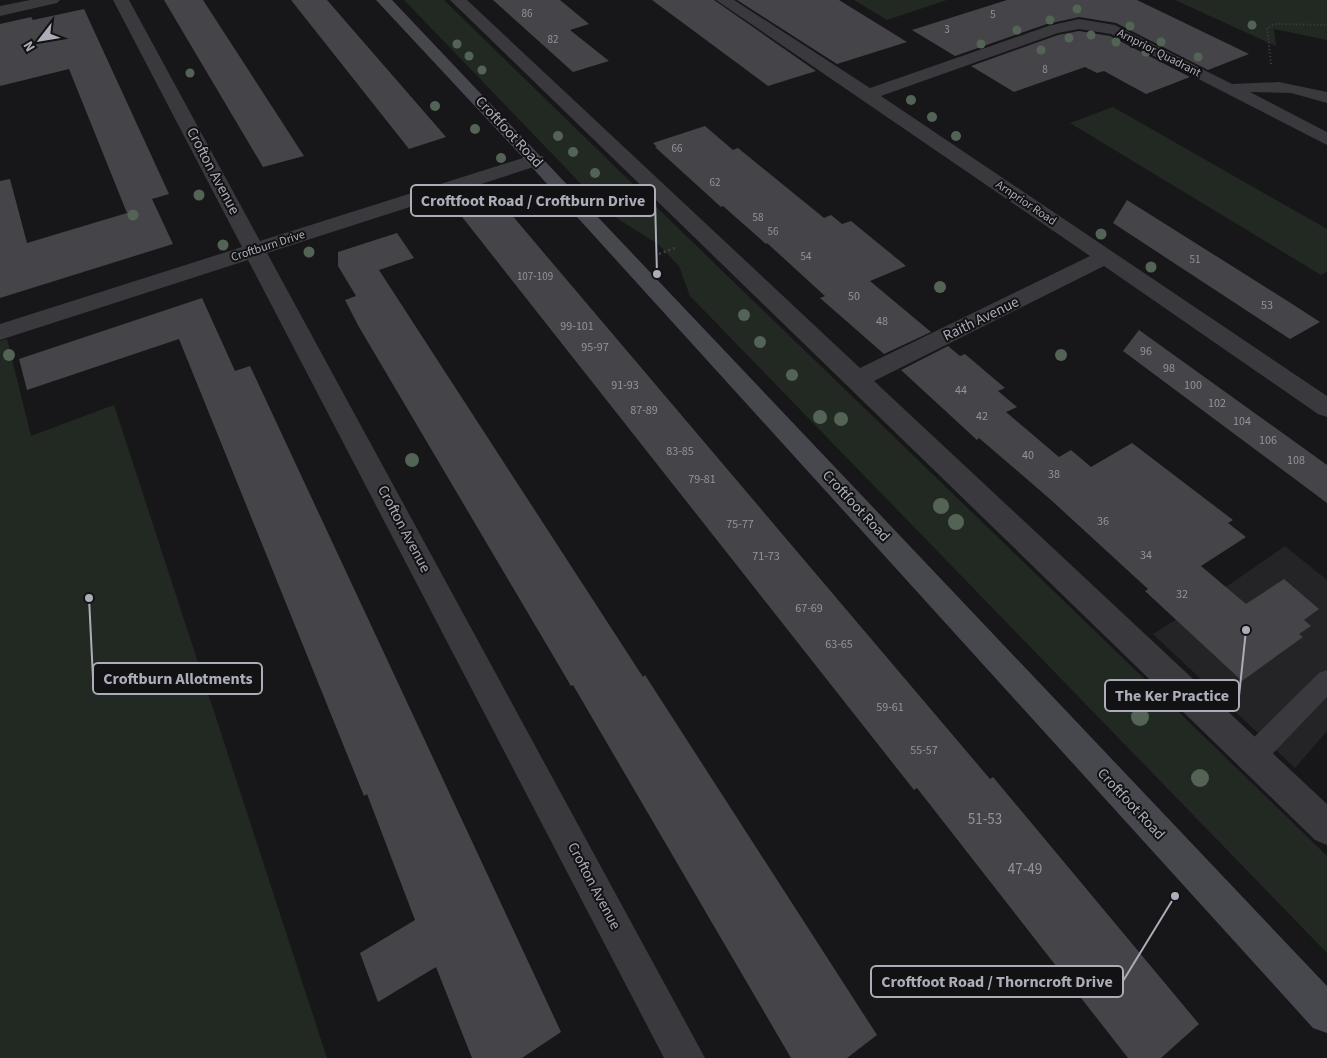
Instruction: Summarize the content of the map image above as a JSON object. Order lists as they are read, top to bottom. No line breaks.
{"streets":{"street":["Arnprior Quadrant","Croftfoot Road","Crofton Avenue","Arnprior Road","Croftburn Drive","Raith Avenue"]},"crossings":[["Arnprior Quadrant","Arnprior Road"],["Croftfoot Road","Croftburn Drive"],["Crofton Avenue","Croftburn Drive"],["Arnprior Road","Raith Avenue"]],"places":["Croftfoot Road / Croftburn Drive","Croftburn Allotments","The Ker Practice","Croftfoot Road / Thorncroft Drive"],"house_numbers":["86","5","3","82","8","66","62","58","56","54","51","107-109","50","53","48","99-101","95-97","96","98","91-93","100","44","102","87-89","42","104","106","83-85","40","108","38","79-81","36","75-77","34","71-73","32","67-69","63-65","59-61","55-57","51-53","47-49"],"north":"bottom left"}
